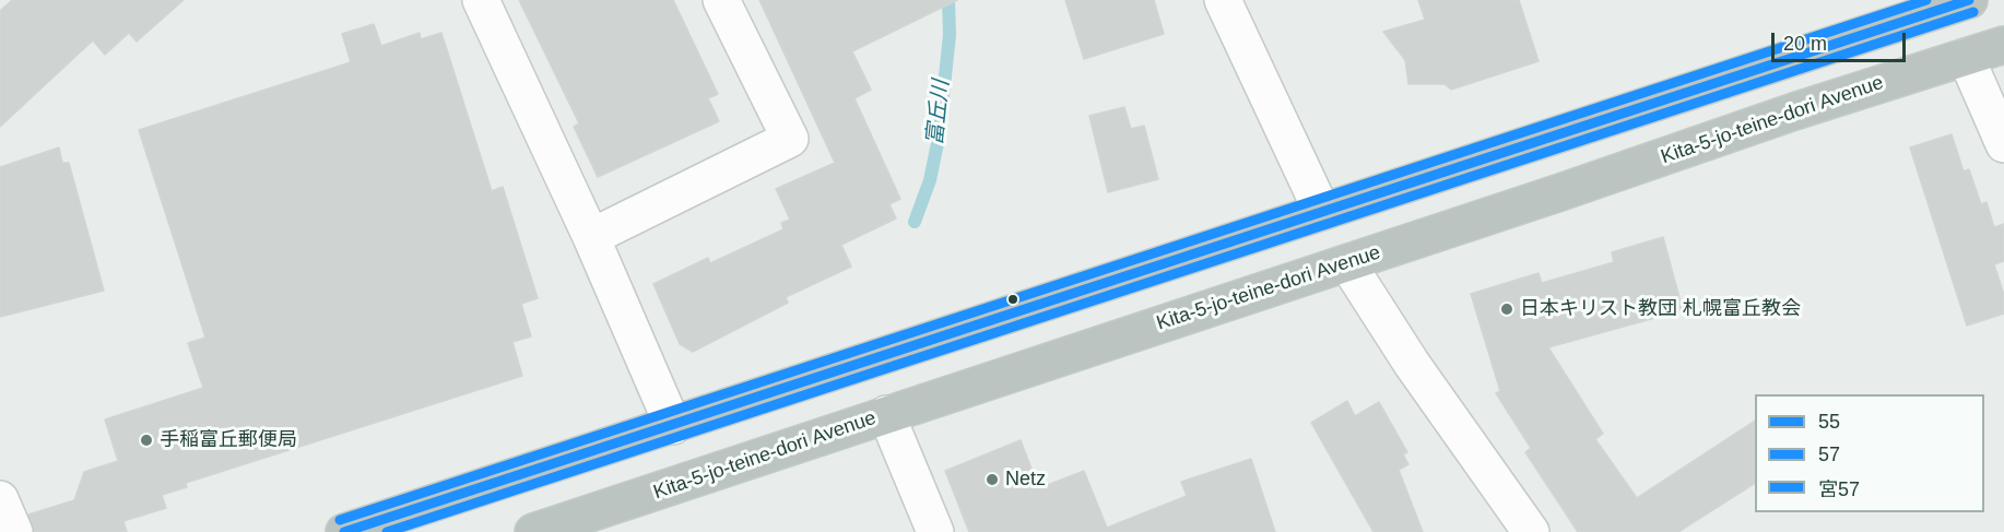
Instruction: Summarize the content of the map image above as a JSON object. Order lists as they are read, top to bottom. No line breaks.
{"streets":{"highway":["Kita-5-jo-teine-dori Avenue"]},"water":["富丘川"],"places":["日本キリスト教団 札幌富丘教会","手稲富丘郵便局","Netz"],"lines":["transit line 55","transit line 宮57","transit line 57"],"legend":["55","57","宮57"],"scale_bar":"20 m"}
